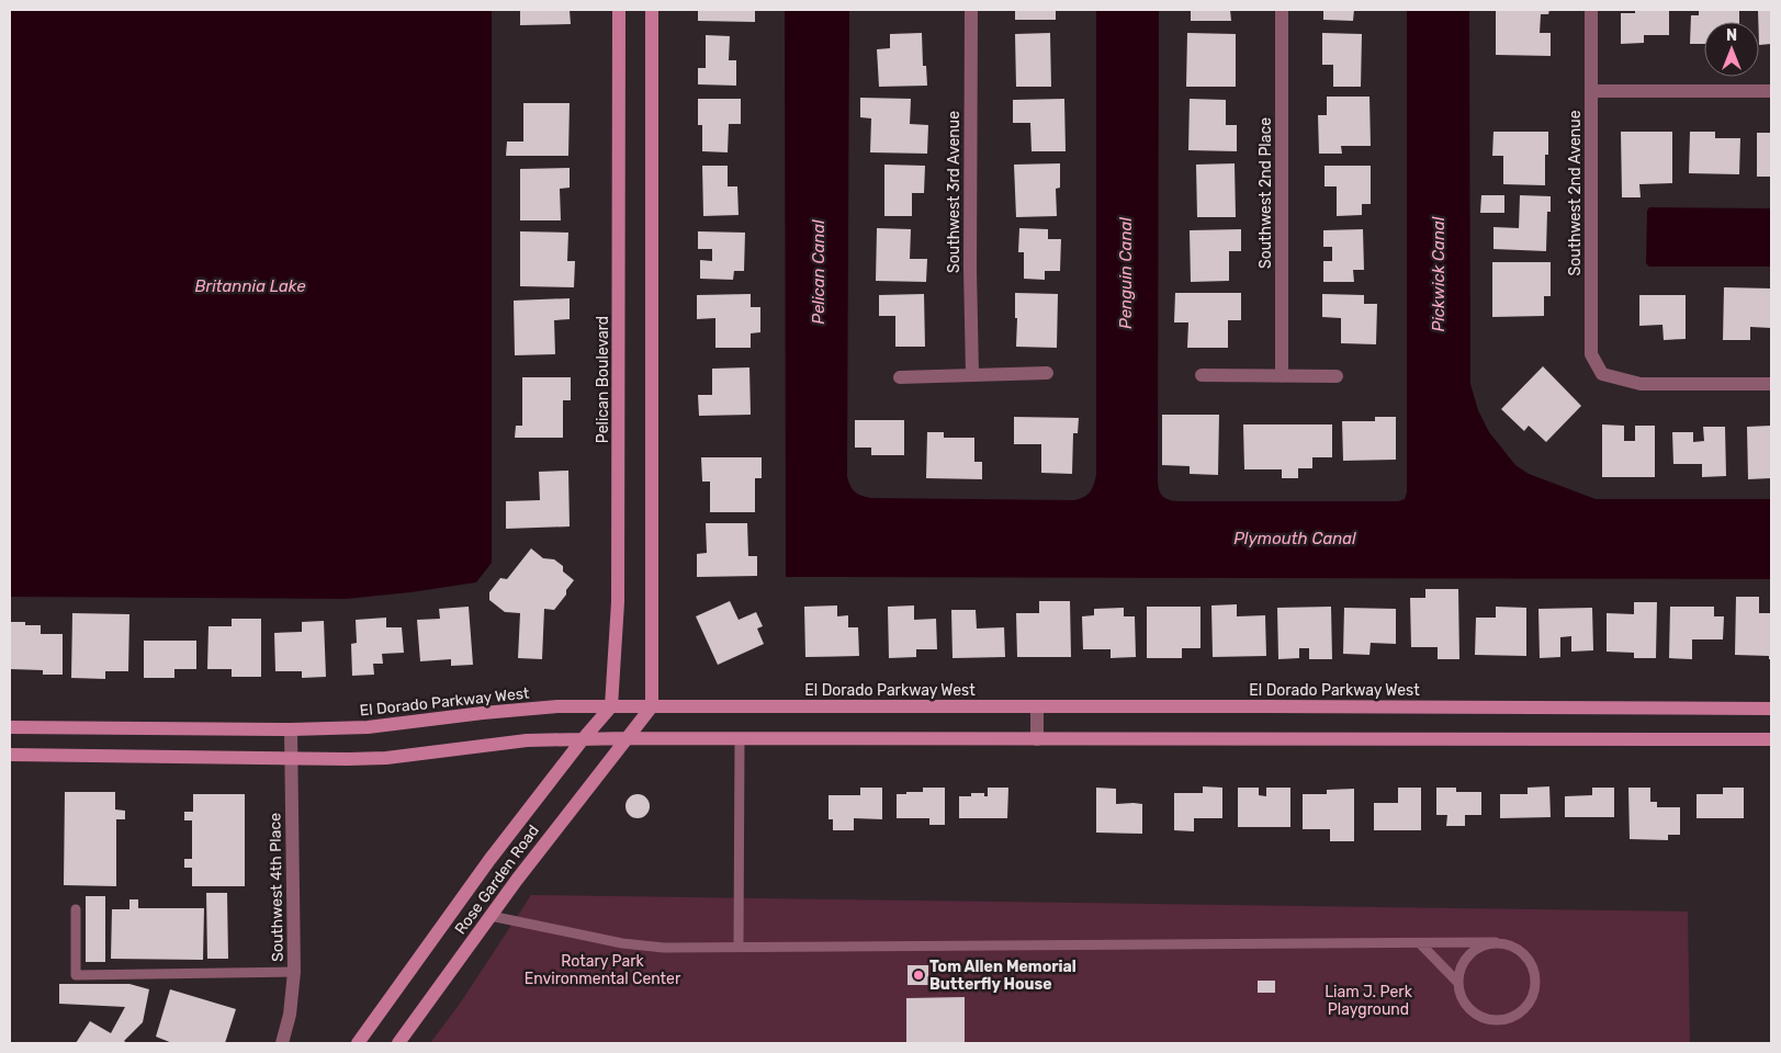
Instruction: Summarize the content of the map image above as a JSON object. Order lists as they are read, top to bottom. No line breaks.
{"streets":{"street":["Southwest 3rd Avenue","Southwest 2nd Place","Southwest 2nd Avenue","Pelican Boulevard","El Dorado Parkway West","Rose Garden Road","Southwest 4th Place"]},"crossings":[["Pelican Boulevard","El Dorado Parkway West"],["El Dorado Parkway West","Southwest 4th Place"]],"water":["Pelican Canal","Penguin Canal","Pickwick Canal","Britannia Lake","Plymouth Canal"],"parks":["Rotary Park Environmental Center","Liam J. Perk Playground"],"places":["Tom Allen Memorial Butterfly House"],"north":"top"}
